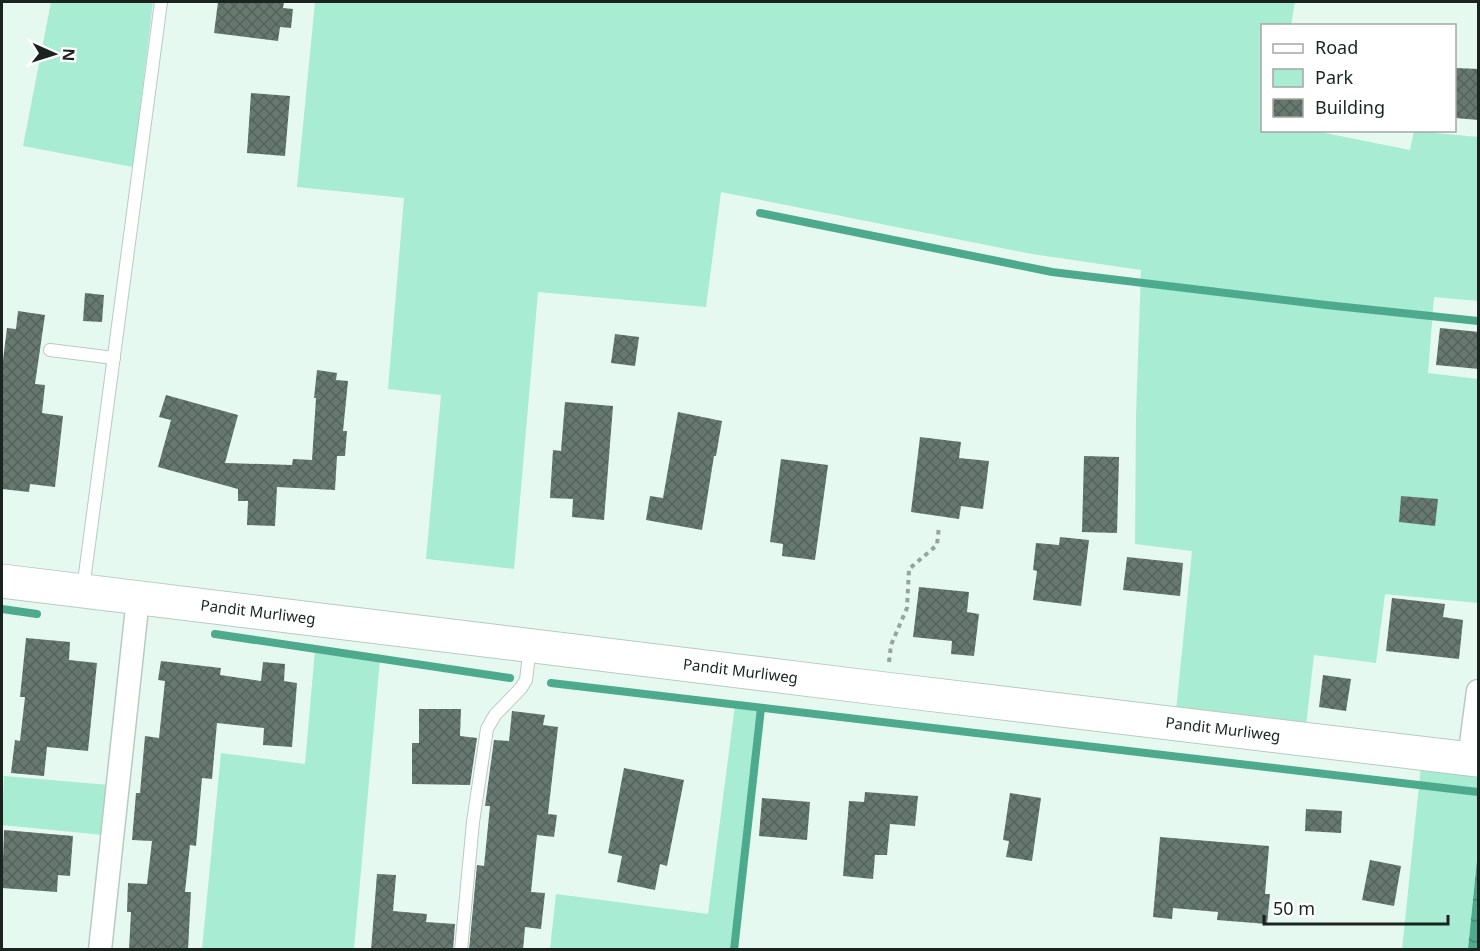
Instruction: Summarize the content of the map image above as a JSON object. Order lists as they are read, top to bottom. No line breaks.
{"streets":{"street":["Pandit Murliweg"]},"legend":["Road","Park","Building"],"scale_bar":"50 m","north":"right"}
